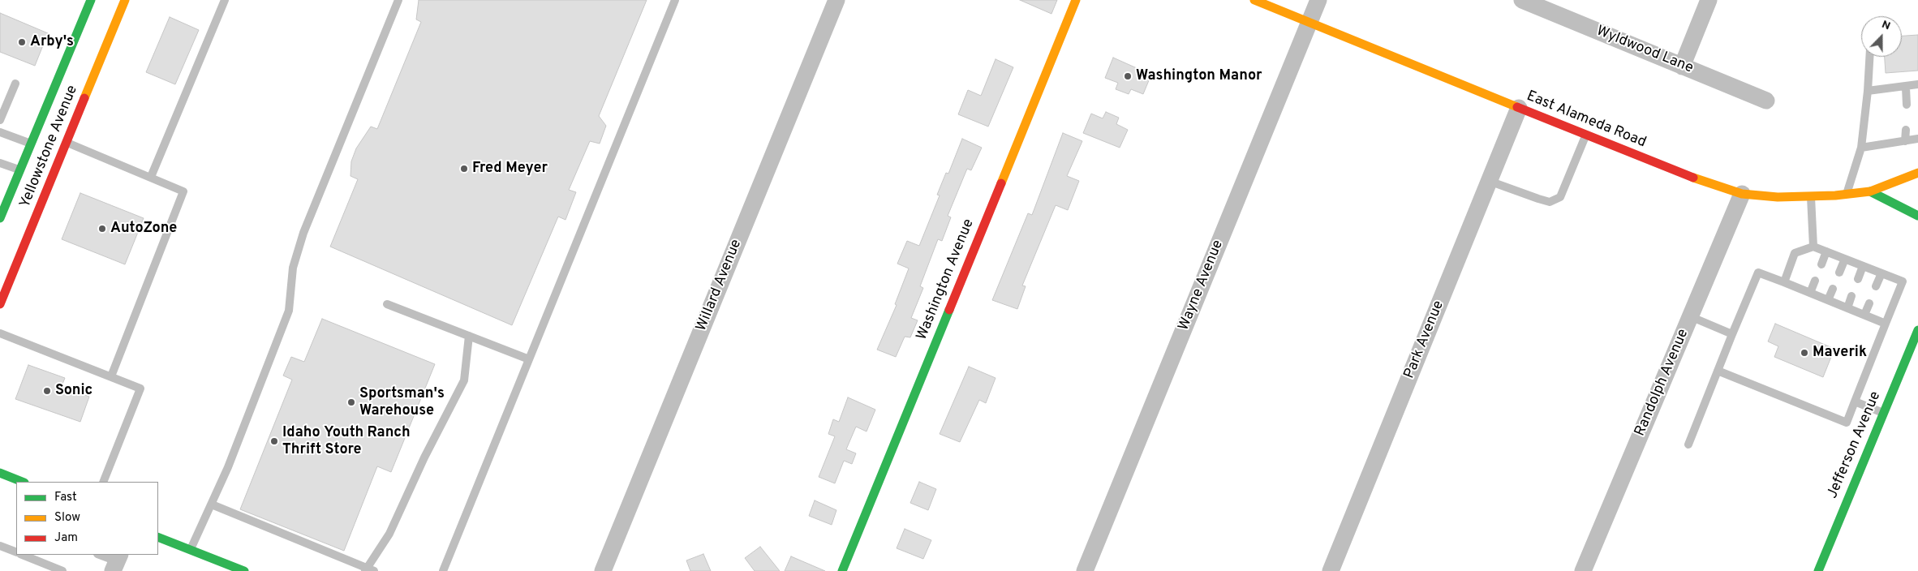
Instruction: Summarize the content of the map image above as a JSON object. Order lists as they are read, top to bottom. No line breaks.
{"streets":{"main road":["East Alameda Road","Yellowstone Avenue","Washington Avenue","Jefferson Avenue"],"street":["Wyldwood Lane","Willard Avenue","Wayne Avenue","Park Avenue","Randolph Avenue"]},"crossings":[["East Alameda Road","Wayne Avenue"],["East Alameda Road","Park Avenue"],["East Alameda Road","Randolph Avenue"]],"places":["Arby's","Washington Manor","Fred Meyer","AutoZone","Maverik","Sonic","Sportsman's Warehouse","Idaho Youth Ranch Thrift Store"],"legend":["Fast","Slow","Jam"],"north":"top"}
